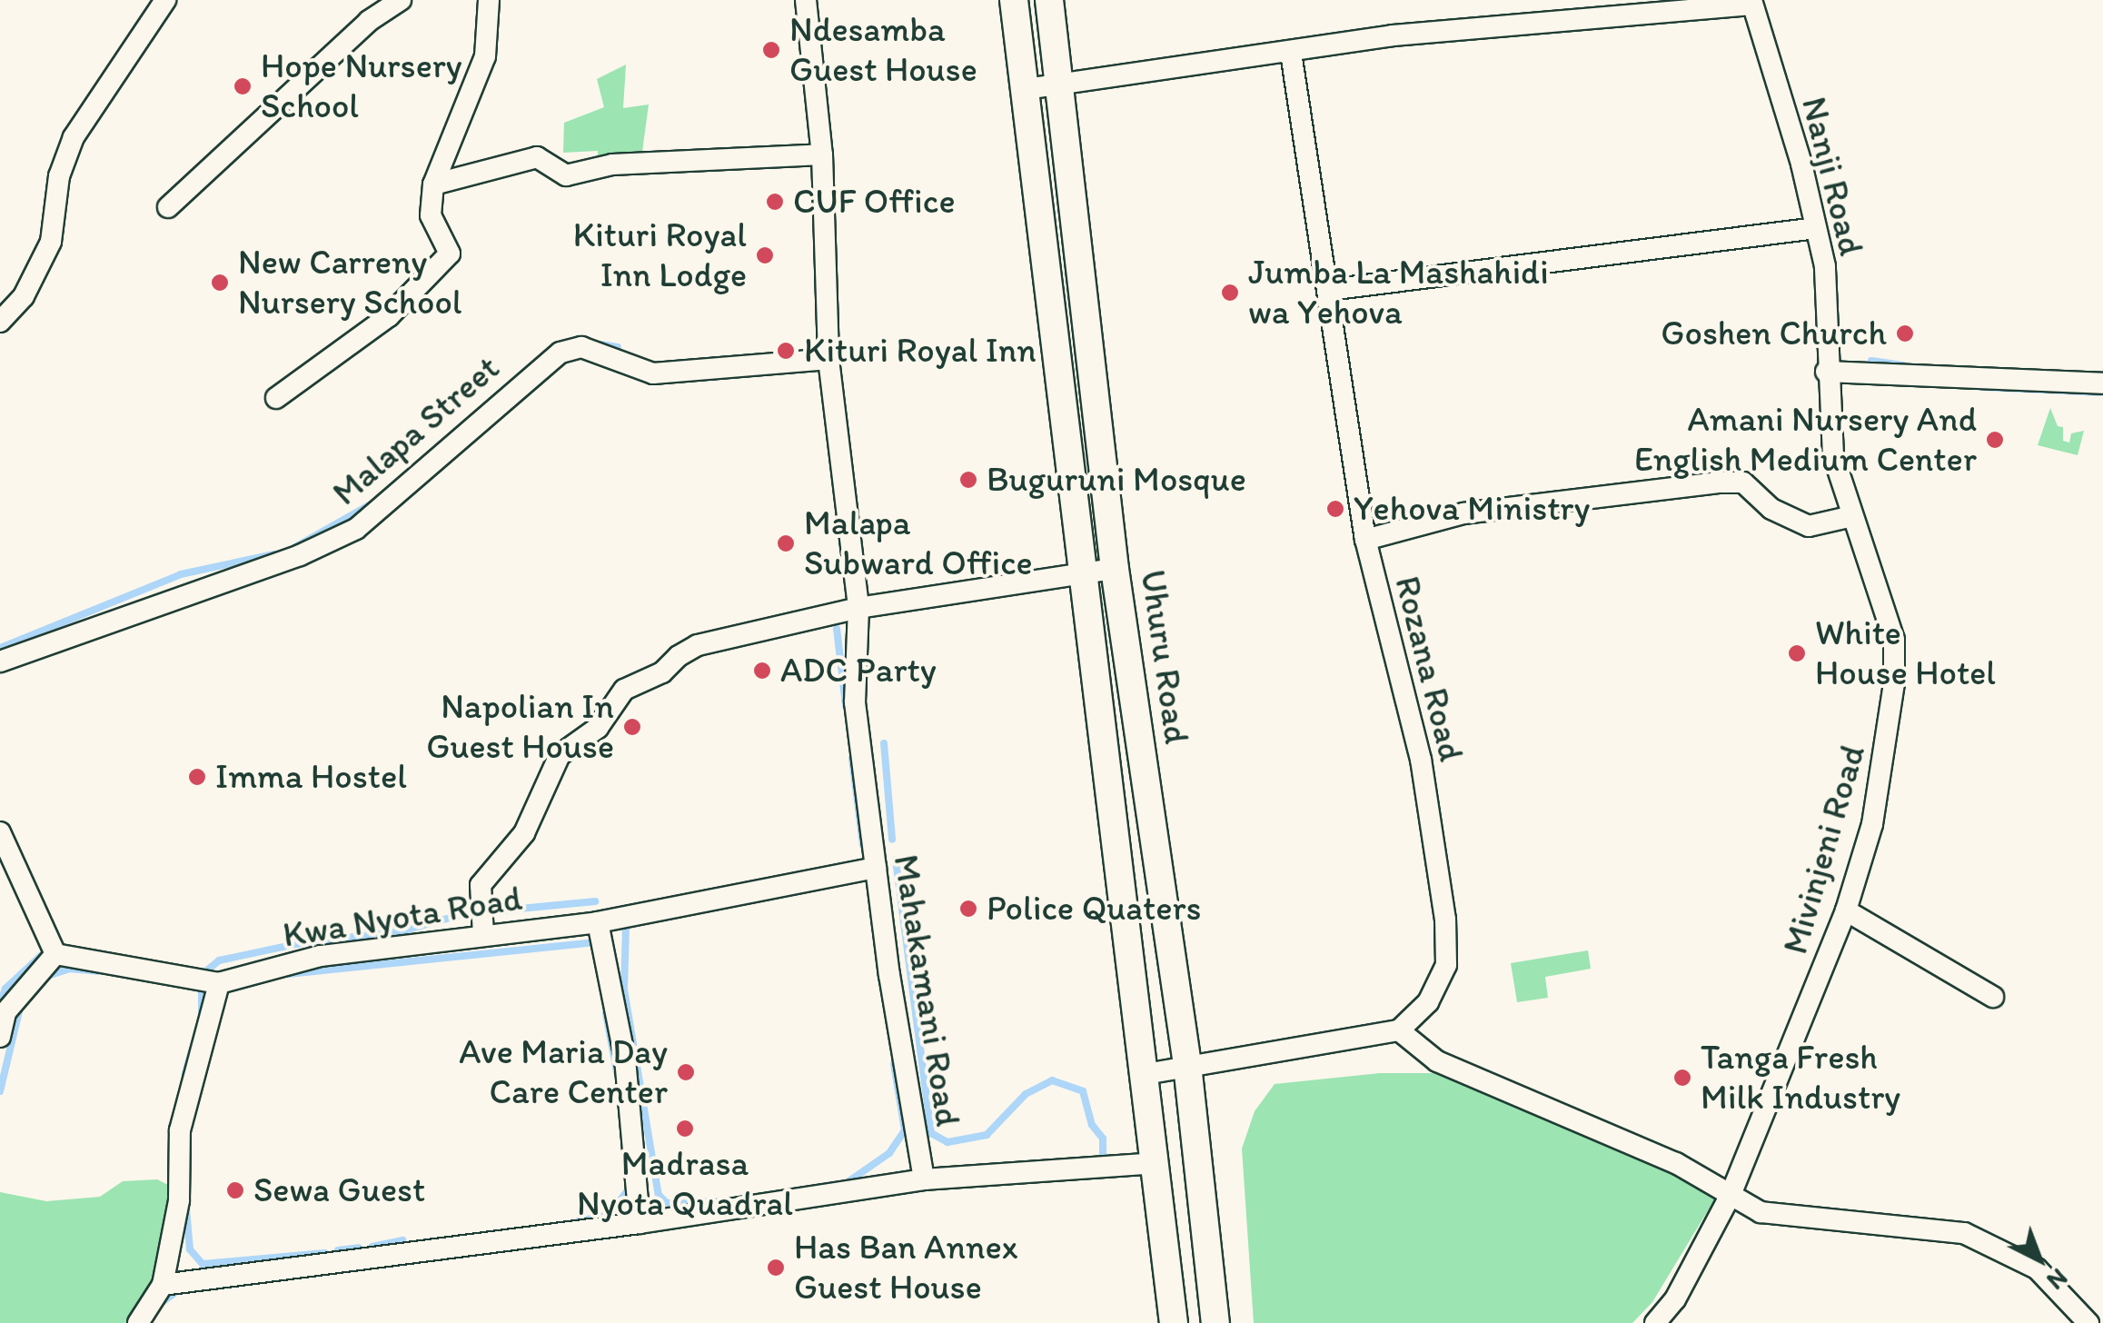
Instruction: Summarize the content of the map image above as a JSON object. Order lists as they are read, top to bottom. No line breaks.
{"streets":{"main road":["Uhuru Road"],"street":["Nanji Road","Malapa Street","Rozana Road","Mivinjeni Road","Kwa Nyota Road","Mahakamani Road"]},"crossings":[["Nanji Road","Mivinjeni Road"],["Malapa Street","Mahakamani Road"],["Kwa Nyota Road","Mahakamani Road"]],"places":["Ndesamba Guest House","Hope Nursery School","CUF Office","Kituri Royal Inn Lodge","New Carreny Nursery School","Jumba La Mashahidi wa Yehova","Goshen Church","Kituri Royal Inn","Amani Nursery And English Medium Center","Buguruni Mosque","Yehova Ministry","Malapa Subward Office","White House Hotel","ADC Party","Napolian In Guest House","Imma Hostel","Police Quaters","Ave Maria Day Care Center","Tanga Fresh Milk Industry","Madrasa Nyota Quadral","Sewa Guest","Has Ban Annex Guest House"],"north":"bottom right"}
